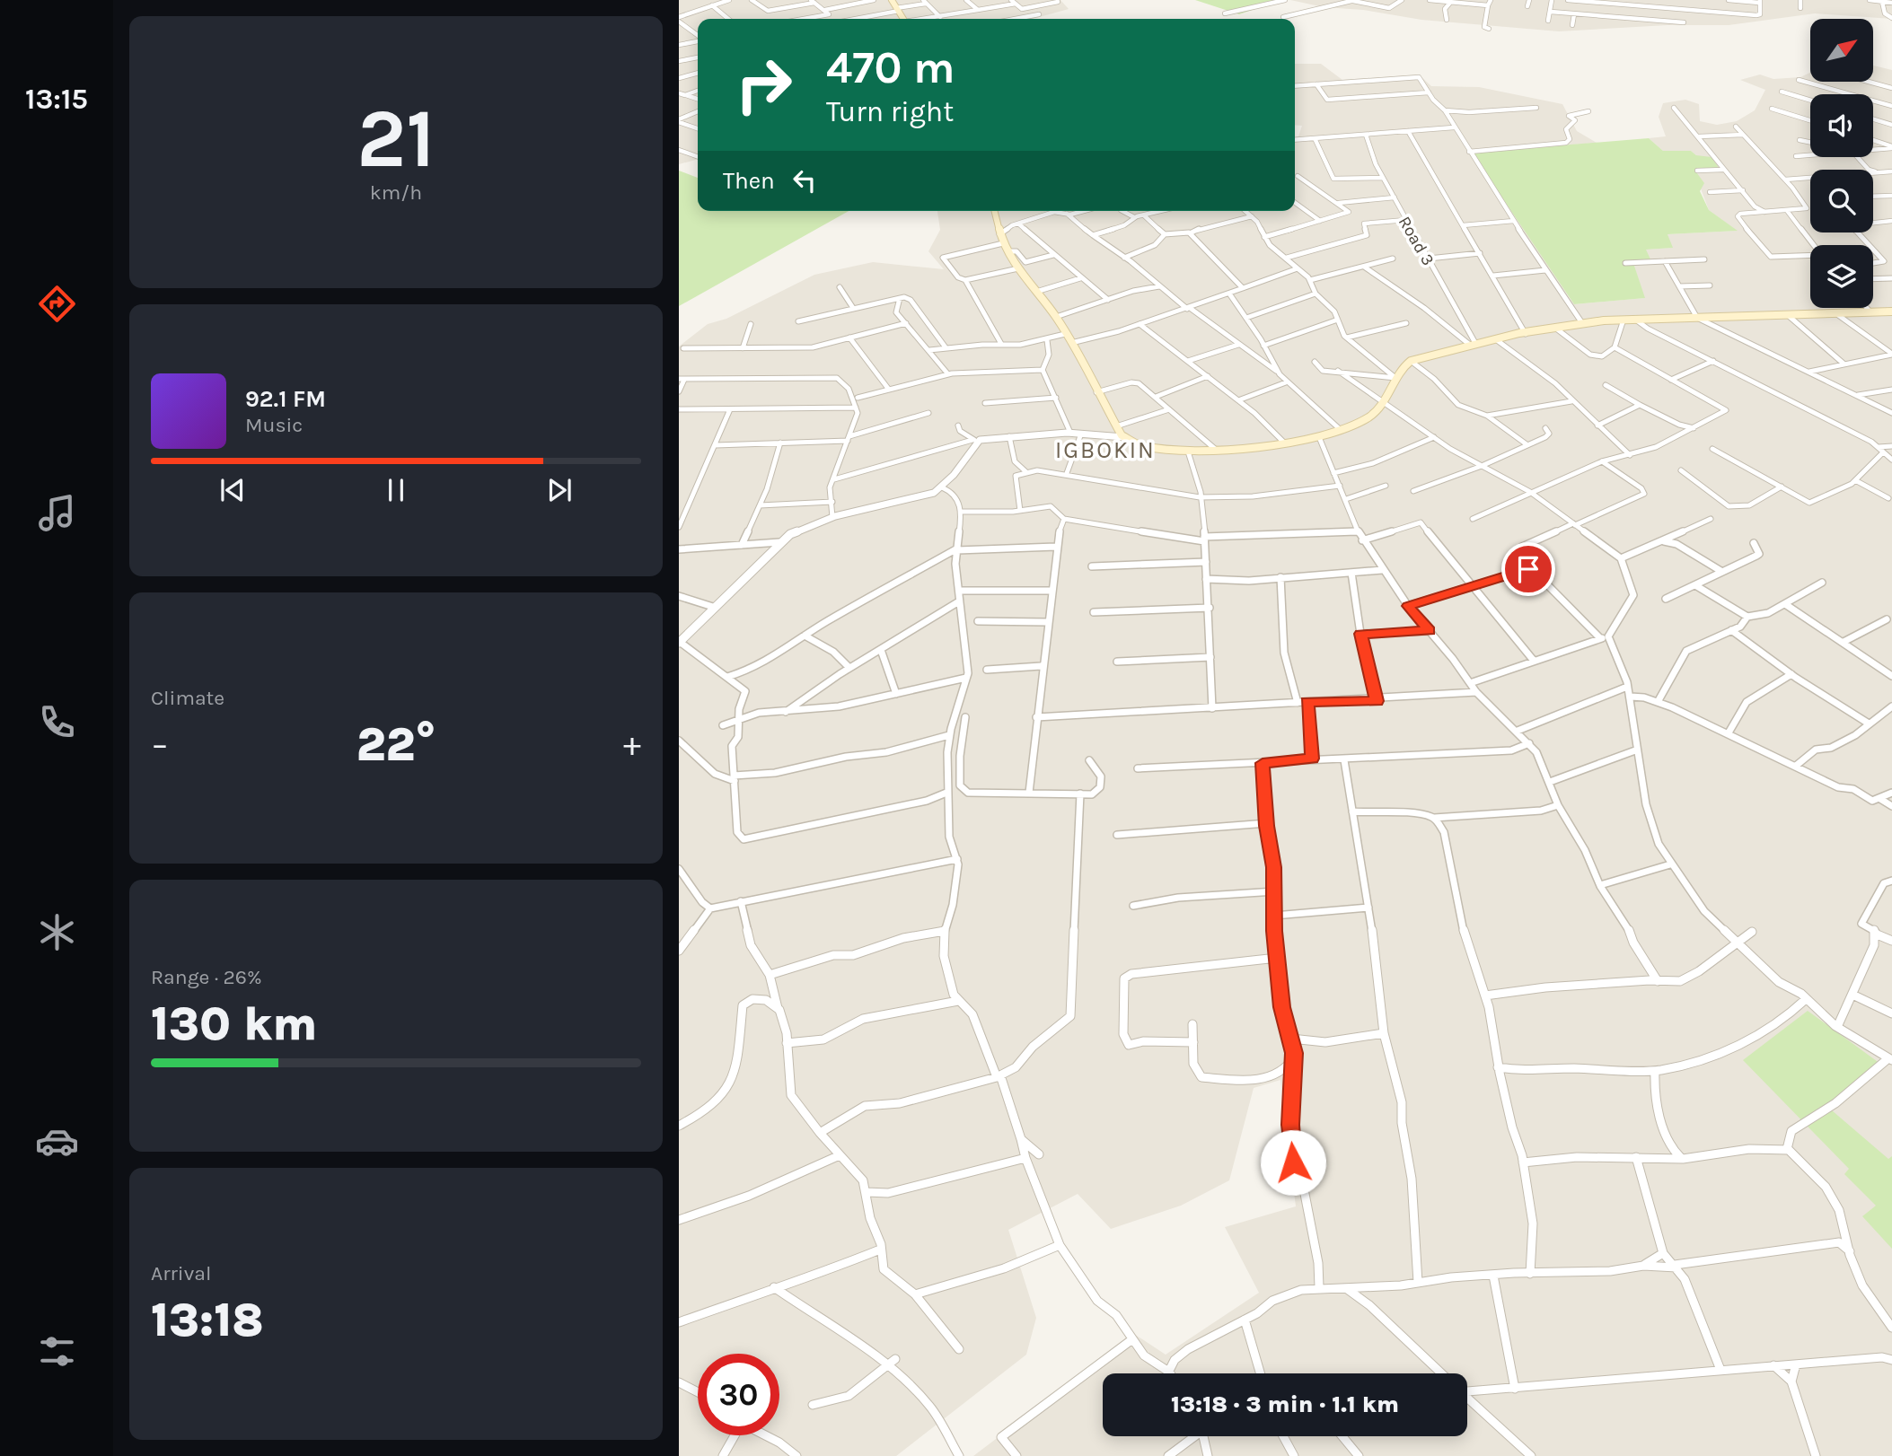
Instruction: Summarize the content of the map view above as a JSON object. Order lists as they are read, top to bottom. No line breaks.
{"streets":{"street":["Road 3"]},"districts":["IGBOKIN"],"north":"top right","page":{"tabs":"13:15","tile":[["21","km/h"],"Climate",["Range · 26%","130 km"],["Arrival","13:18"]],"turn":["470 m","Turn right"],"then":"Then","song":["92.1 FM","Music"],"heat":["−","22°","+"],"limit":"30","trip":"13:18 · 3 min · 1.1 km"}}
